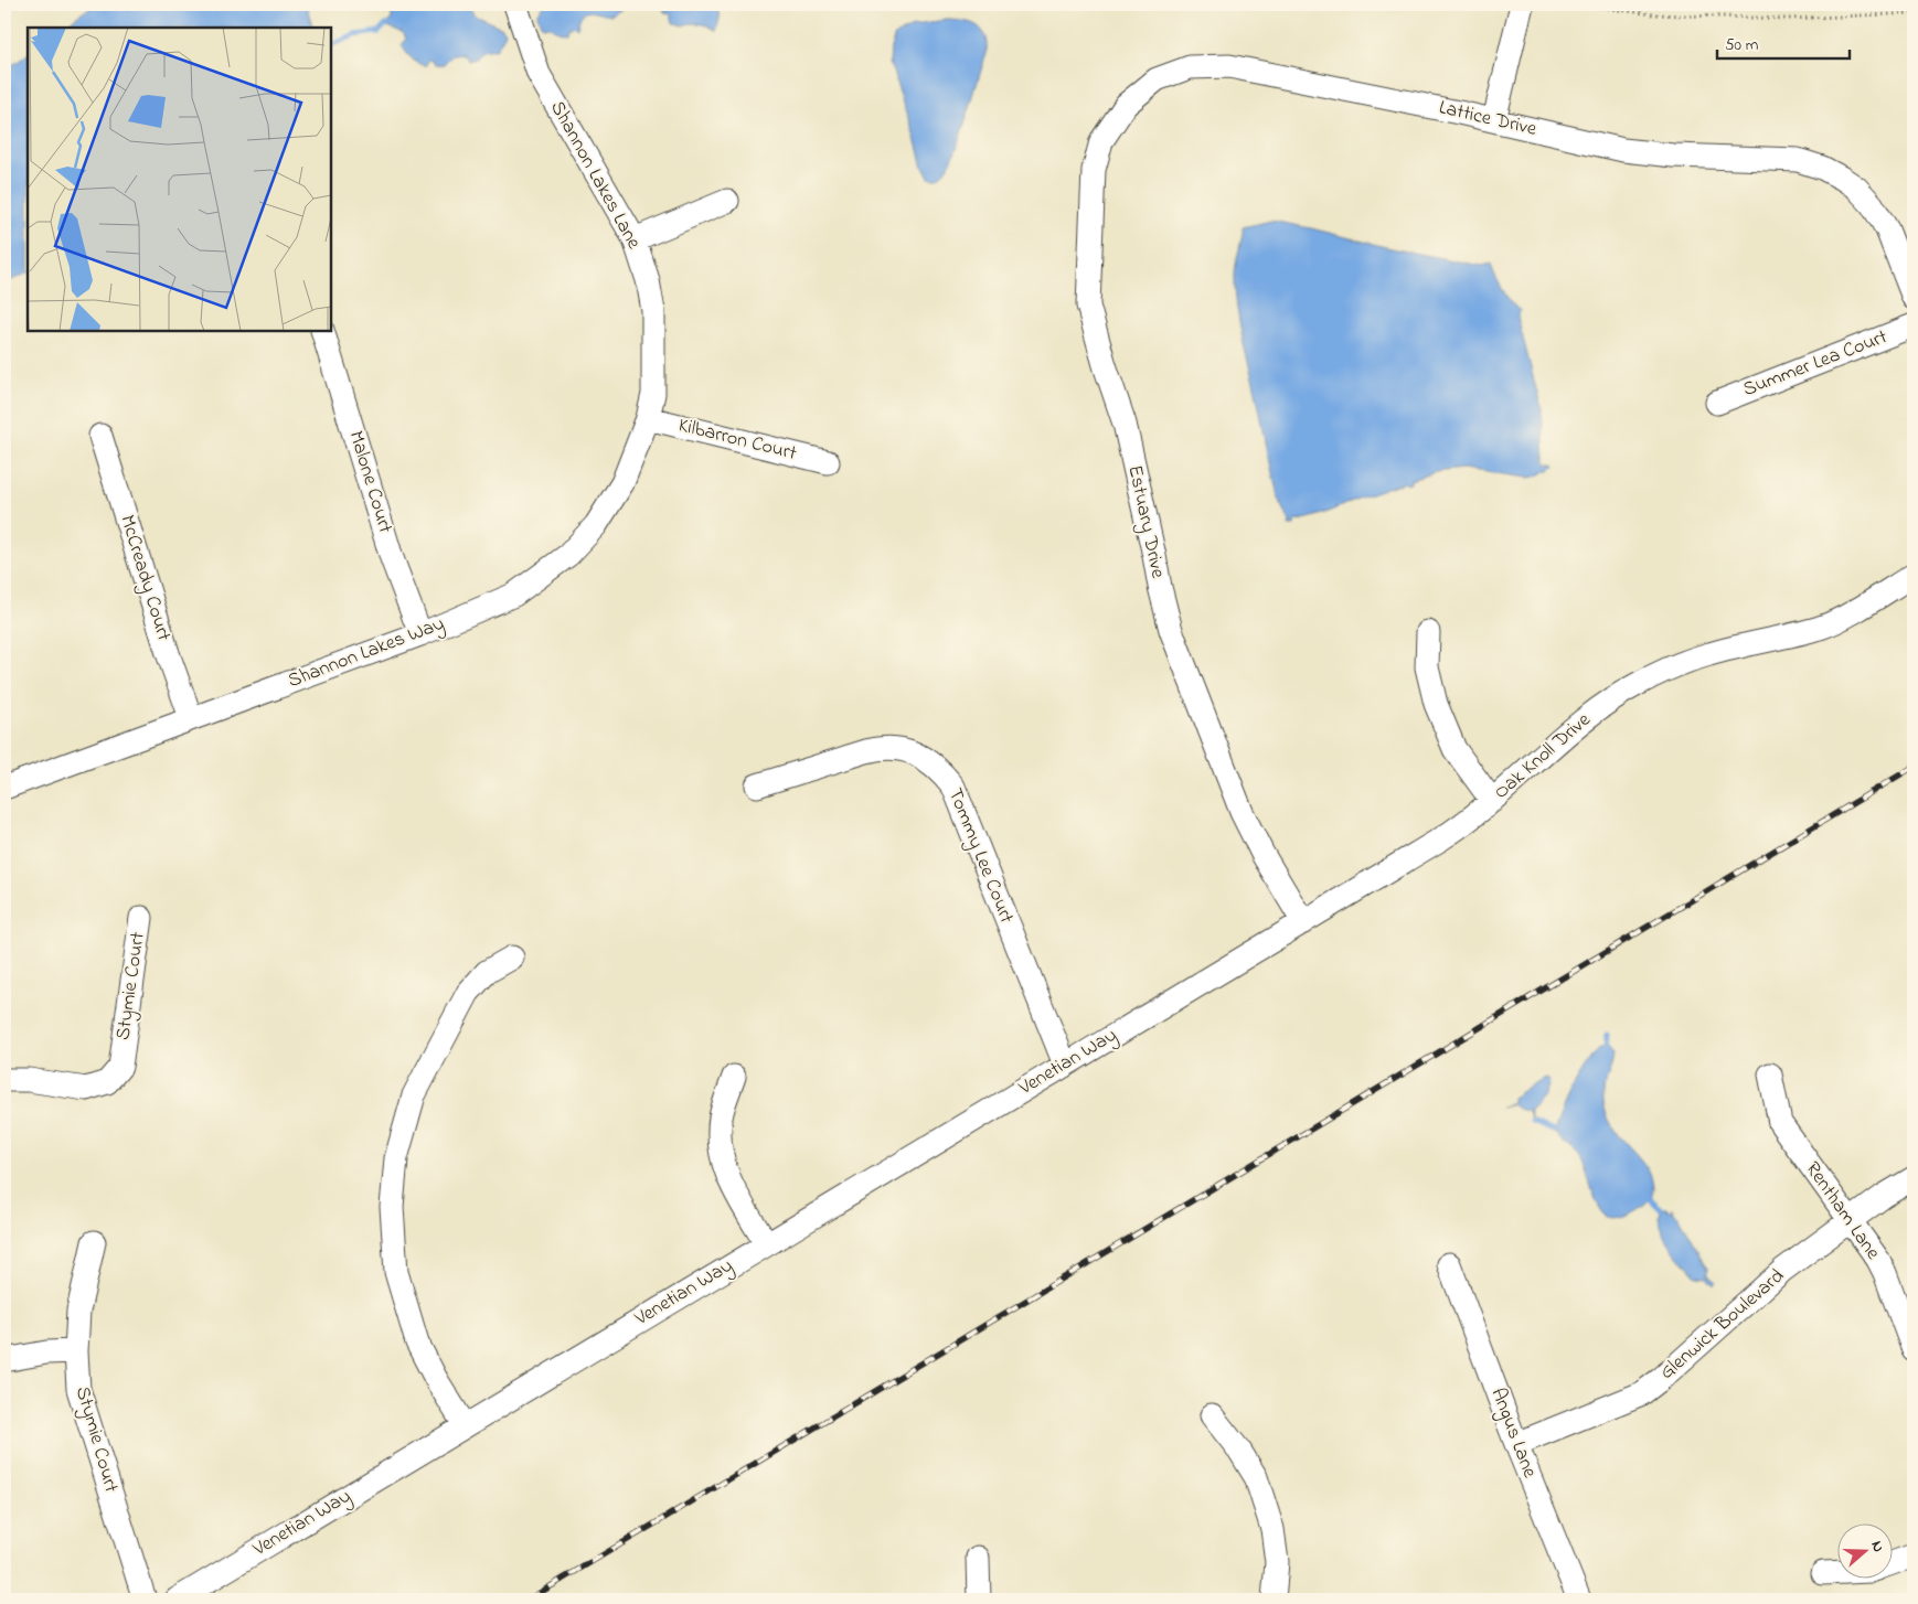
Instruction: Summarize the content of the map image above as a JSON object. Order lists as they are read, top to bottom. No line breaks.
{"streets":{"street":["Lattice Drive","Shannon Lakes Lane","Summer Lea Court","Kilbarron Court","Malone Court","Estuary Drive","McCready Court","Shannon Lakes Way","Oak Knoll Drive","Tommy Lee Court","Stymie Court","Venetian Way","Rentham Lane","Glenwick Boulevard","Angus Lane"]},"crossings":[["Lattice Drive","Estuary Drive"],["Shannon Lakes Lane","Kilbarron Court"],["Shannon Lakes Lane","Shannon Lakes Way"],["Kilbarron Court","Shannon Lakes Way"],["Malone Court","Shannon Lakes Way"],["Estuary Drive","Oak Knoll Drive"],["McCready Court","Shannon Lakes Way"],["Oak Knoll Drive","Venetian Way"],["Tommy Lee Court","Venetian Way"],["Rentham Lane","Glenwick Boulevard"],["Glenwick Boulevard","Angus Lane"]],"scale_bar":"50 m","north":"right"}
